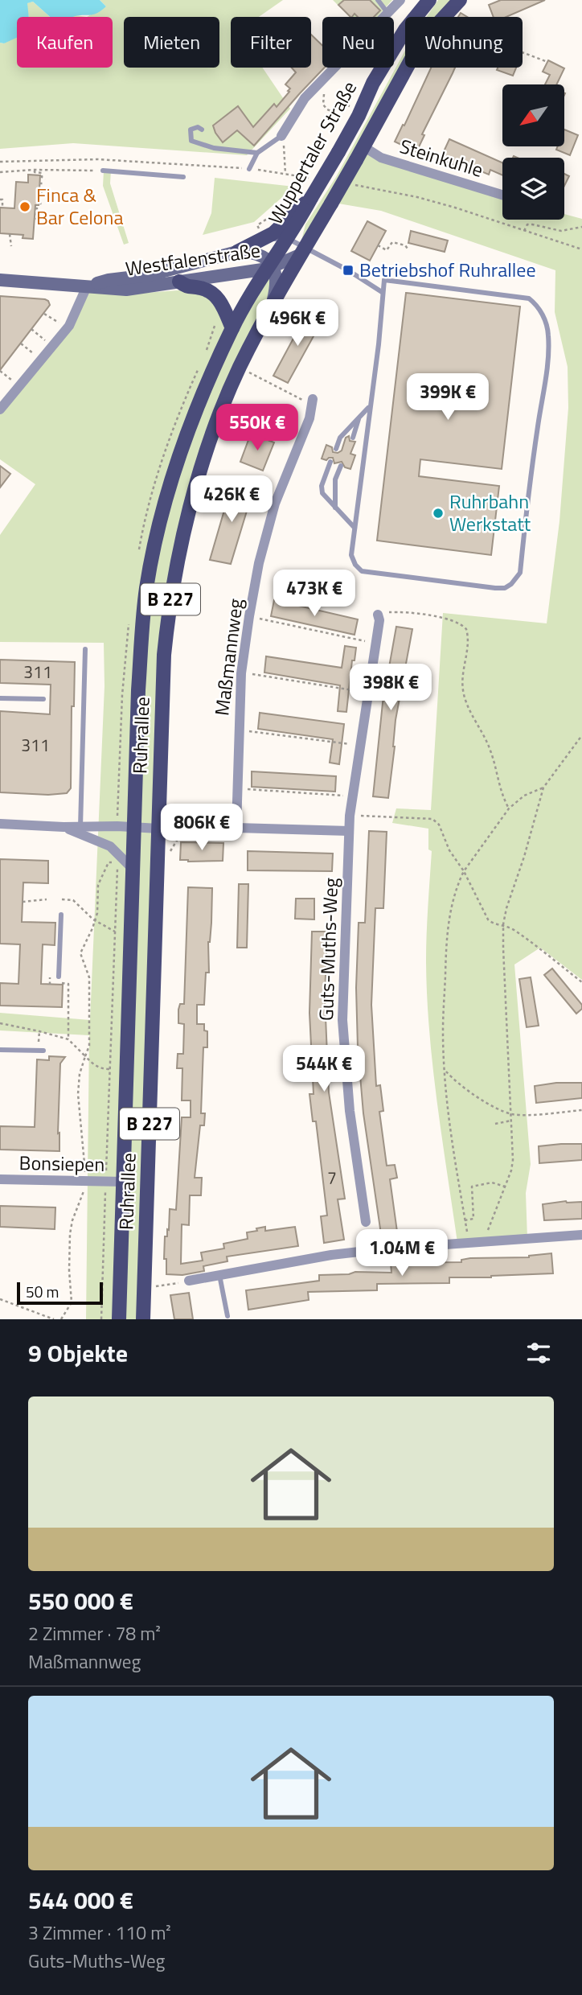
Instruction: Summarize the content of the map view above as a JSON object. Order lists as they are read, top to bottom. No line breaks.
{"streets":{"main road":["Wuppertaler Straße","Westfalenstraße","B 227","Ruhrallee"],"street":["Steinkuhle","Maßmannweg","Guts-Muths-Weg","Bonsiepen"]},"crossings":[["Wuppertaler Straße","Steinkuhle"],["Wuppertaler Straße","Westfalenstraße"],["Wuppertaler Straße","Ruhrallee"],["Westfalenstraße","Ruhrallee"],["Ruhrallee","Bonsiepen"]],"places":{"other":["Finca & Bar Celona","Ruhrbahn Werkstatt"],"transit":["Betriebshof Ruhrallee"]},"house_numbers":["311","311","7"],"scale_bar":"50 m","north":"bottom left","page":{"chip":["Kaufen","Mieten","Filter","Neu","Wohnung"],"price":["496K €","399K €","550K €","426K €","473K €","398K €","806K €","544K €","1.04M €"],"scale":"50 m","heading":"9 Objekte","list":[{"name":"550 000 €","note":"2 Zimmer · 78 m² · Maßmannweg"},{"name":"544 000 €","note":"3 Zimmer · 110 m² · Guts-Muths-Weg"}]}}
